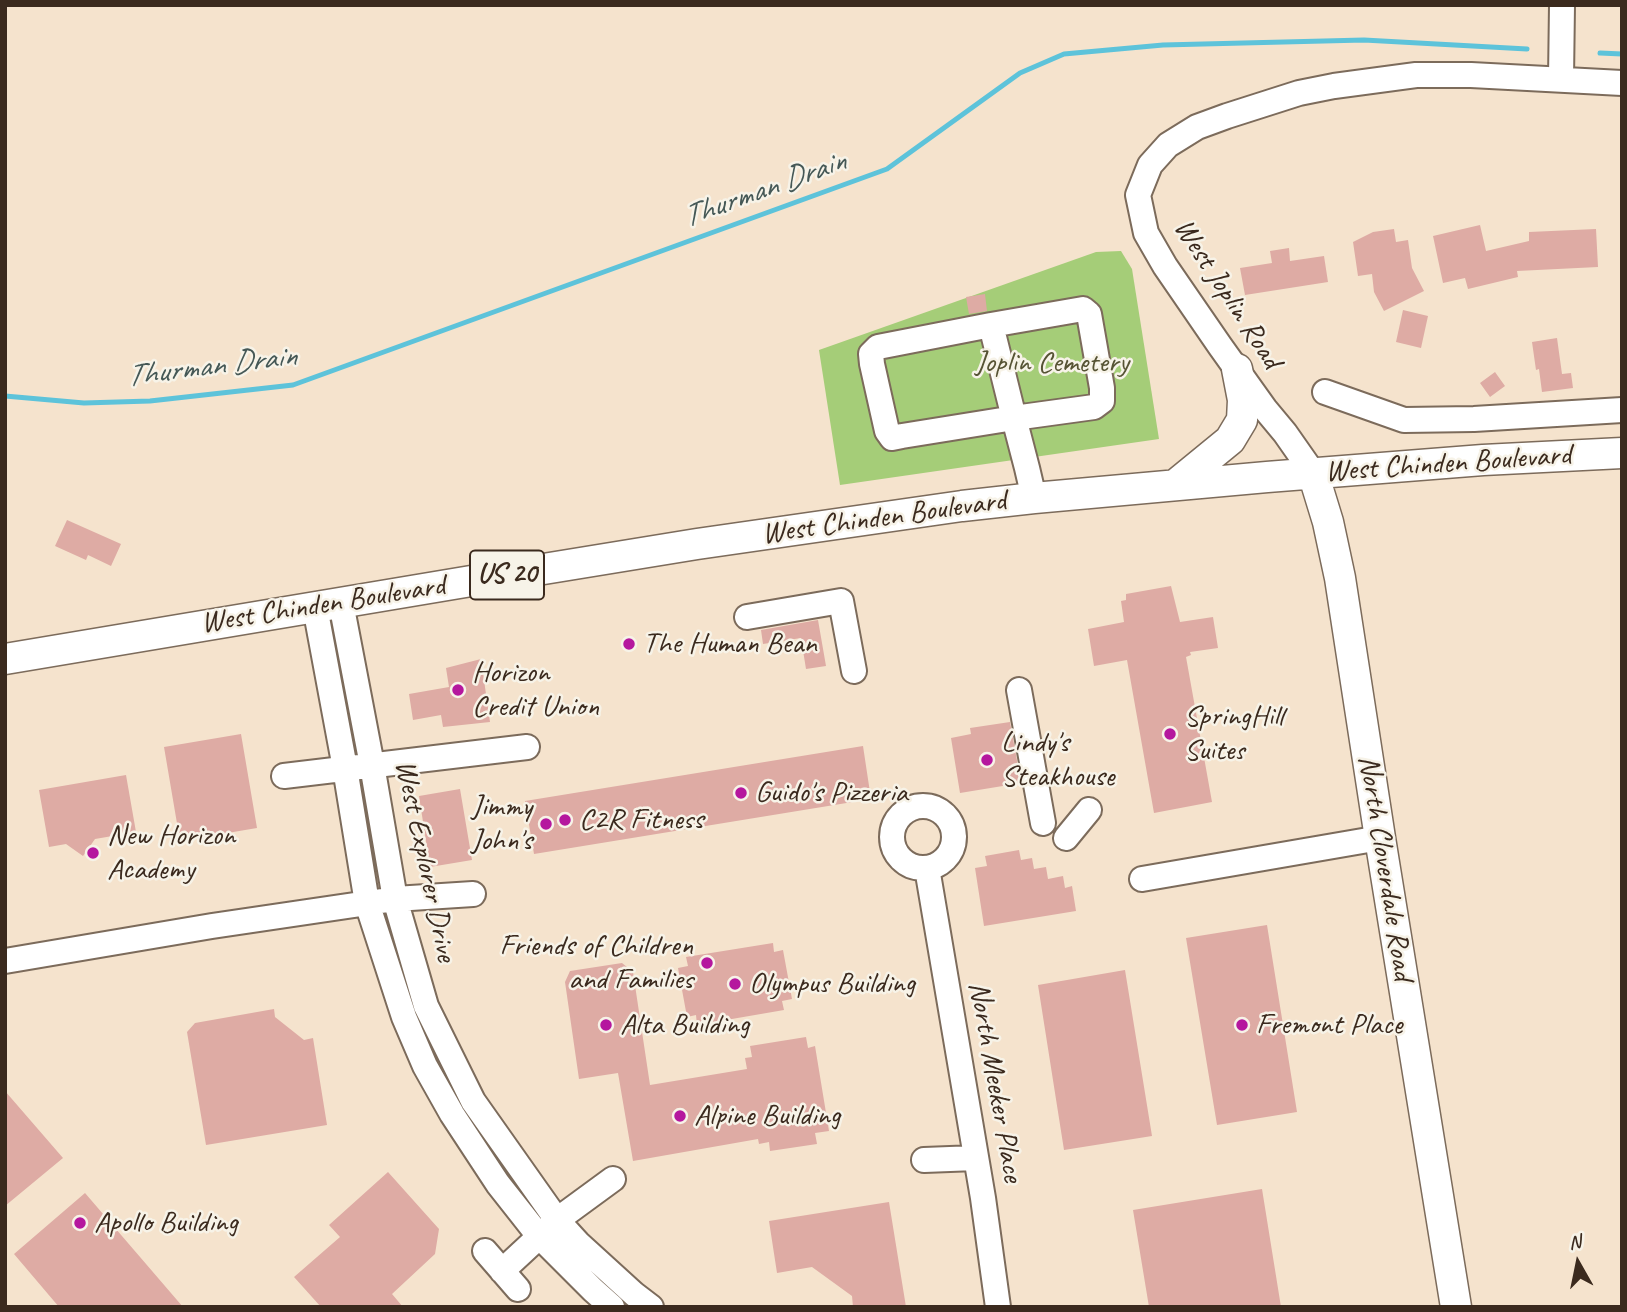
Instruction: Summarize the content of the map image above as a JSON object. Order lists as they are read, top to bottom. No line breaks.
{"streets":{"main road":["West Chinden Boulevard","US 20","North Cloverdale Road"],"street":["West Joplin Road","West Explorer Drive","North Meeker Place"]},"crossings":[["West Joplin Road","West Chinden Boulevard"],["West Joplin Road","North Cloverdale Road"],["West Chinden Boulevard","West Explorer Drive"],["West Chinden Boulevard","North Cloverdale Road"]],"water":["Thurman Drain"],"parks":["Joplin Cemetery"],"places":["The Human Bean","Horizon Credit Union","SpringHill Suites","Lindy's Steakhouse","Guido's Pizzeria","C2R Fitness","Jimmy John's","New Horizon Academy","Friends of Children and Families","Olympus Building","Alta Building","Fremont Place","Alpine Building","Apollo Building"],"north":"top"}
